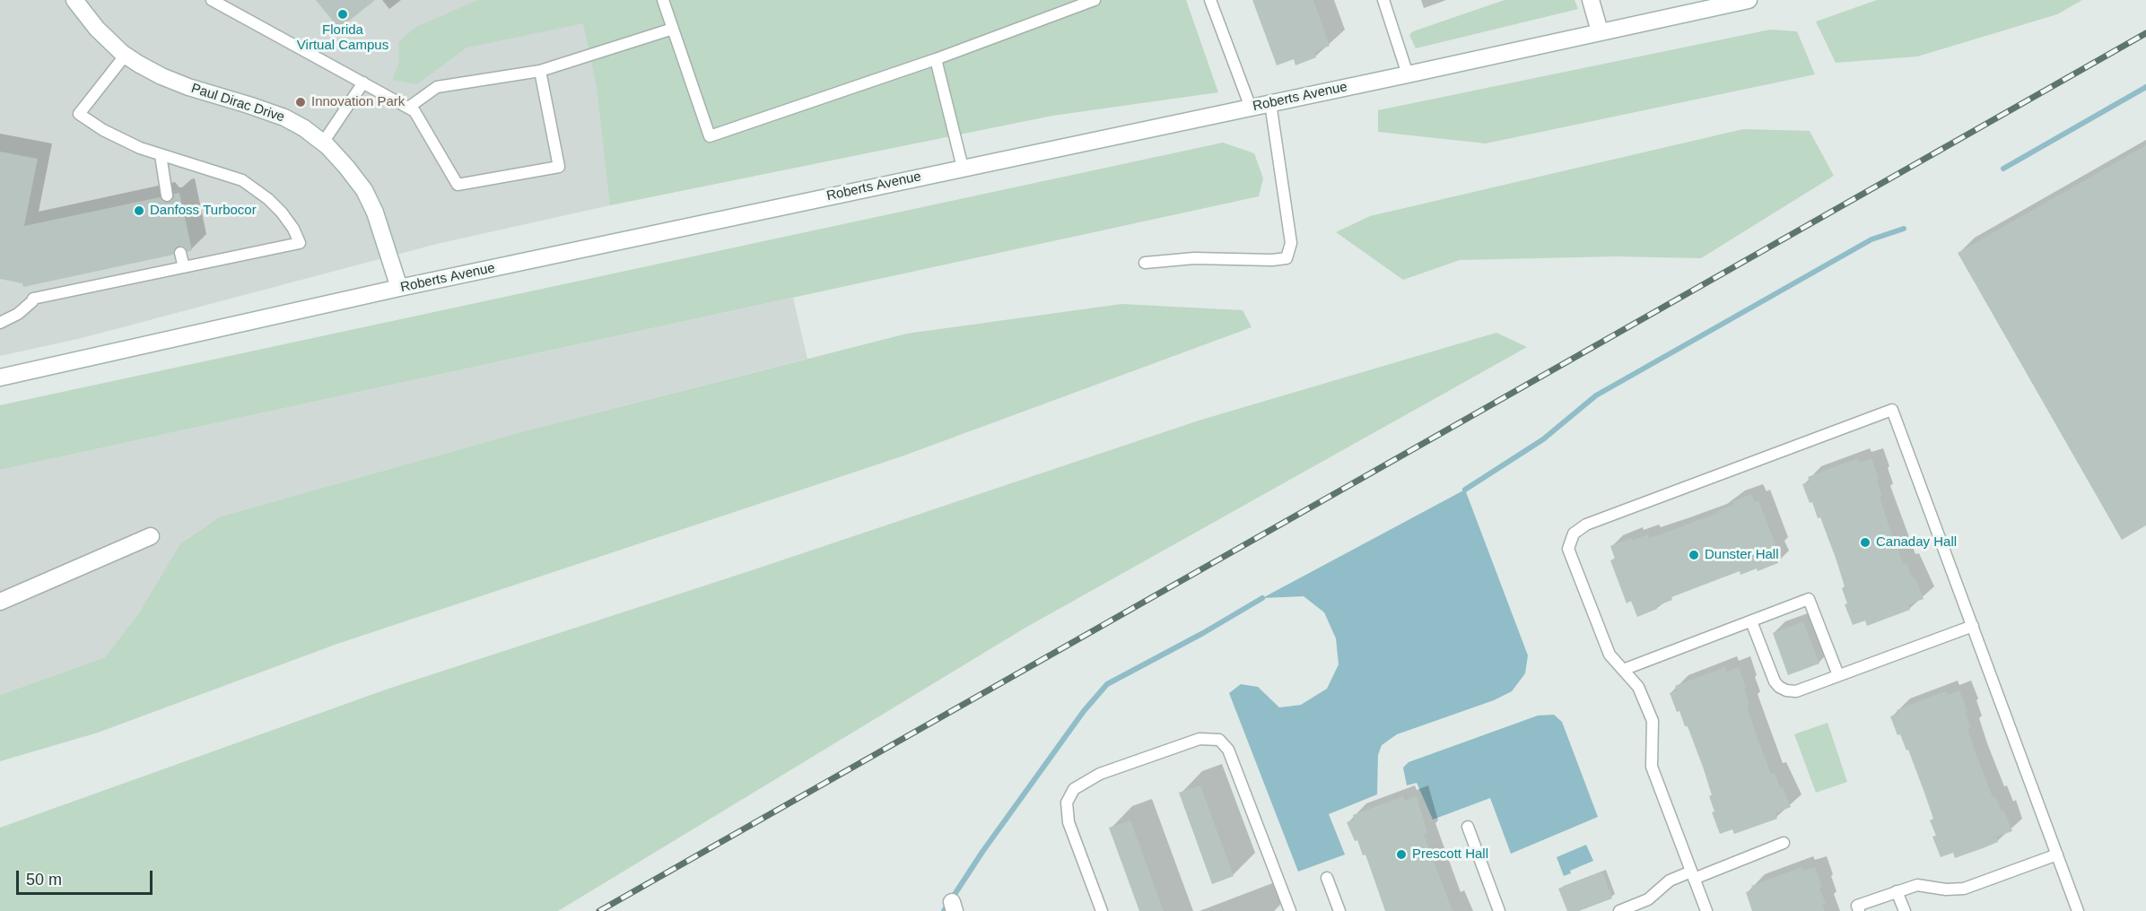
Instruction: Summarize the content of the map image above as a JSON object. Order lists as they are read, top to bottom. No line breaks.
{"streets":{"street":["Roberts Avenue","Paul Dirac Drive"]},"crossings":[["Roberts Avenue","Paul Dirac Drive"]],"places":["Florida Virtual Campus","Innovation Park","Danfoss Turbocor","Canaday Hall","Dunster Hall","Prescott Hall"],"scale_bar":"50 m"}
